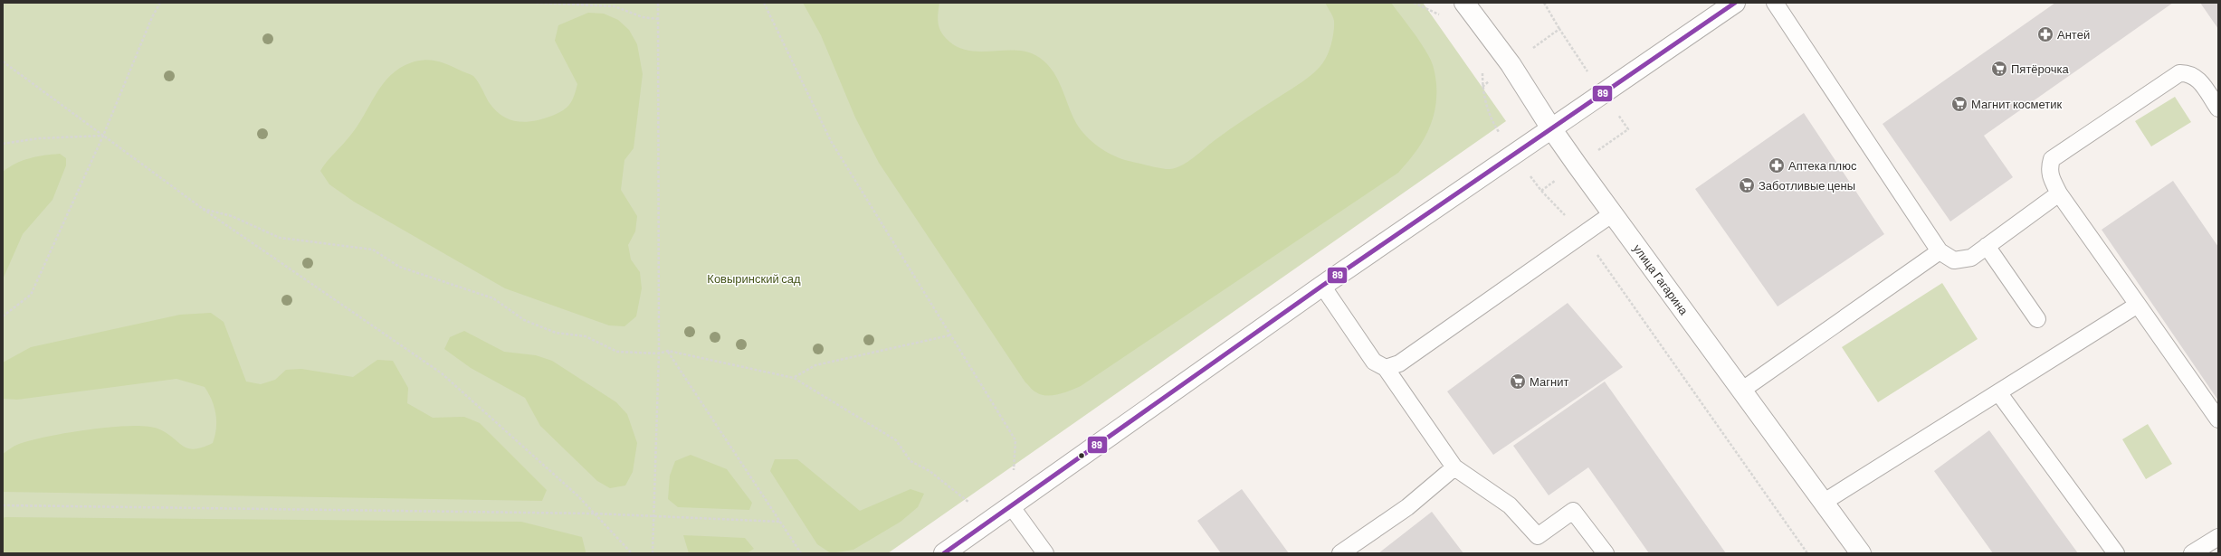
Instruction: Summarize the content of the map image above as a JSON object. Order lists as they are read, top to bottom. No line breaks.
{"streets":{"street":["улица Гагарина"]},"parks":["Ковыринский сад"],"places":{"pharmacy":["Антей","Аптека плюс"],"supermarket":["Пятёрочка","Магнит косметик","Заботливые цены","Магнит"]},"lines":["transit line 89"]}
